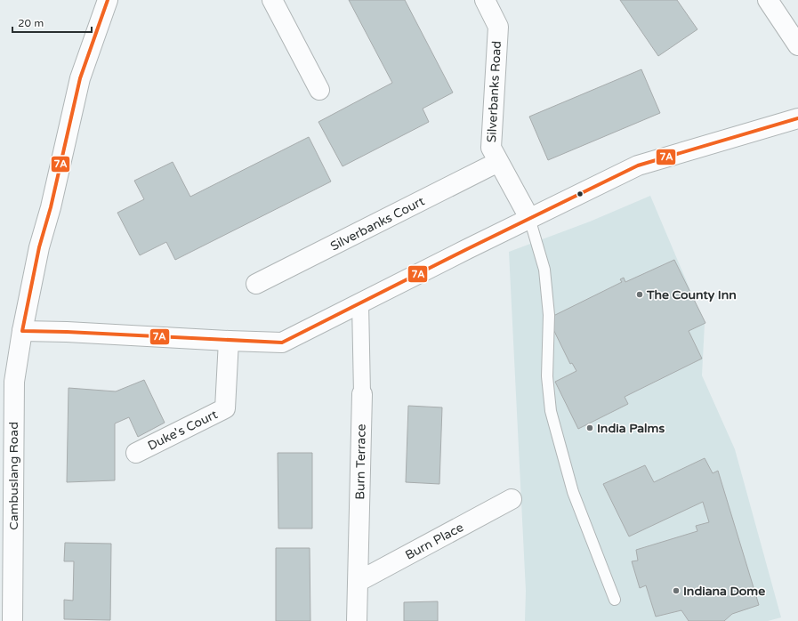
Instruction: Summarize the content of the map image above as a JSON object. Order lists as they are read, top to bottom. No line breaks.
{"streets":{"main road":["Silverbanks Road","Silverbanks Court","Duke's Court","Burn Terrace","Cambuslang Road","Burn Place"]},"crossings":[["Silverbanks Road","Silverbanks Court"],["Burn Terrace","Burn Place"]],"places":["The County Inn","India Palms","Indiana Dome"],"lines":["transit line 7A"],"scale_bar":"20 m"}
